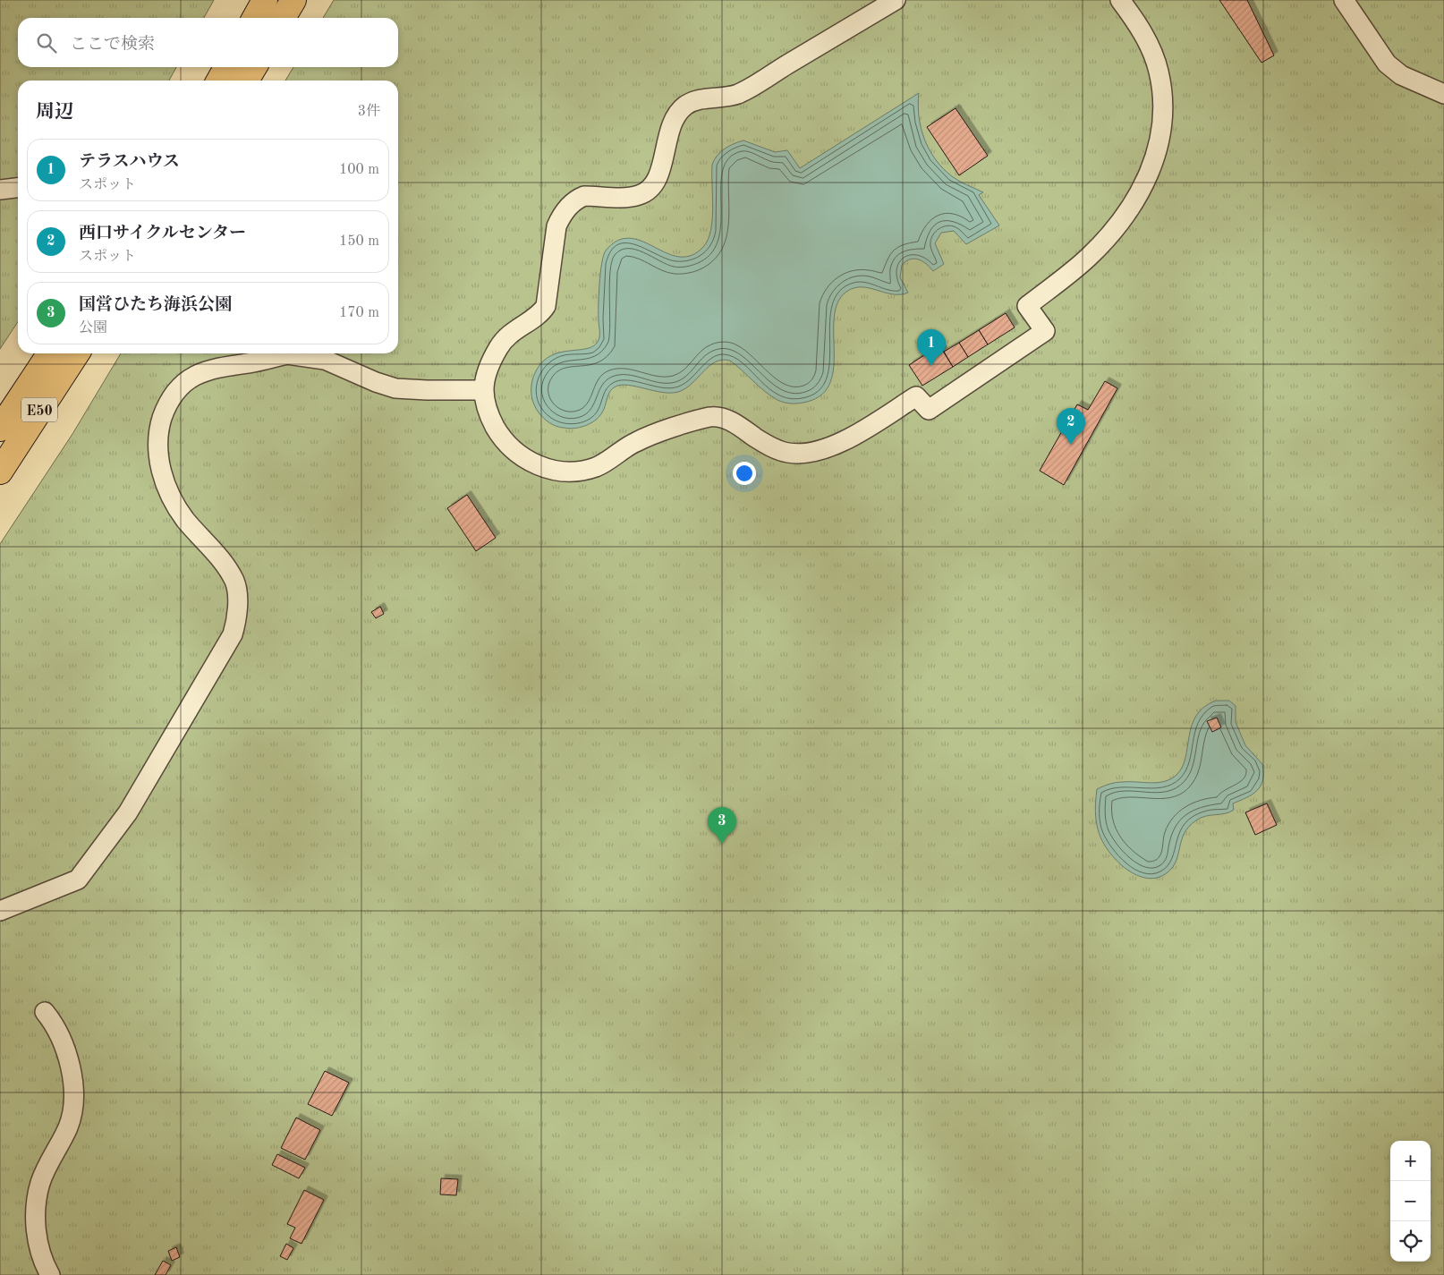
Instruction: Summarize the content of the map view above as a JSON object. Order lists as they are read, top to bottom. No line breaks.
{"streets":{"highway":["E50"]},"page":{"search":"ここで検索","heading":["周辺","3件"],"list":[{"mark":"1","name":"テラスハウス","note":"スポット","value":"100 m"},{"mark":"2","name":"西口サイクルセンター","note":"スポット","value":"150 m"},{"mark":"3","name":"国営ひたち海浜公園","note":"公園","value":"170 m"}],"pins":["1","2","3"],"map_buttons":["+","−"]}}
